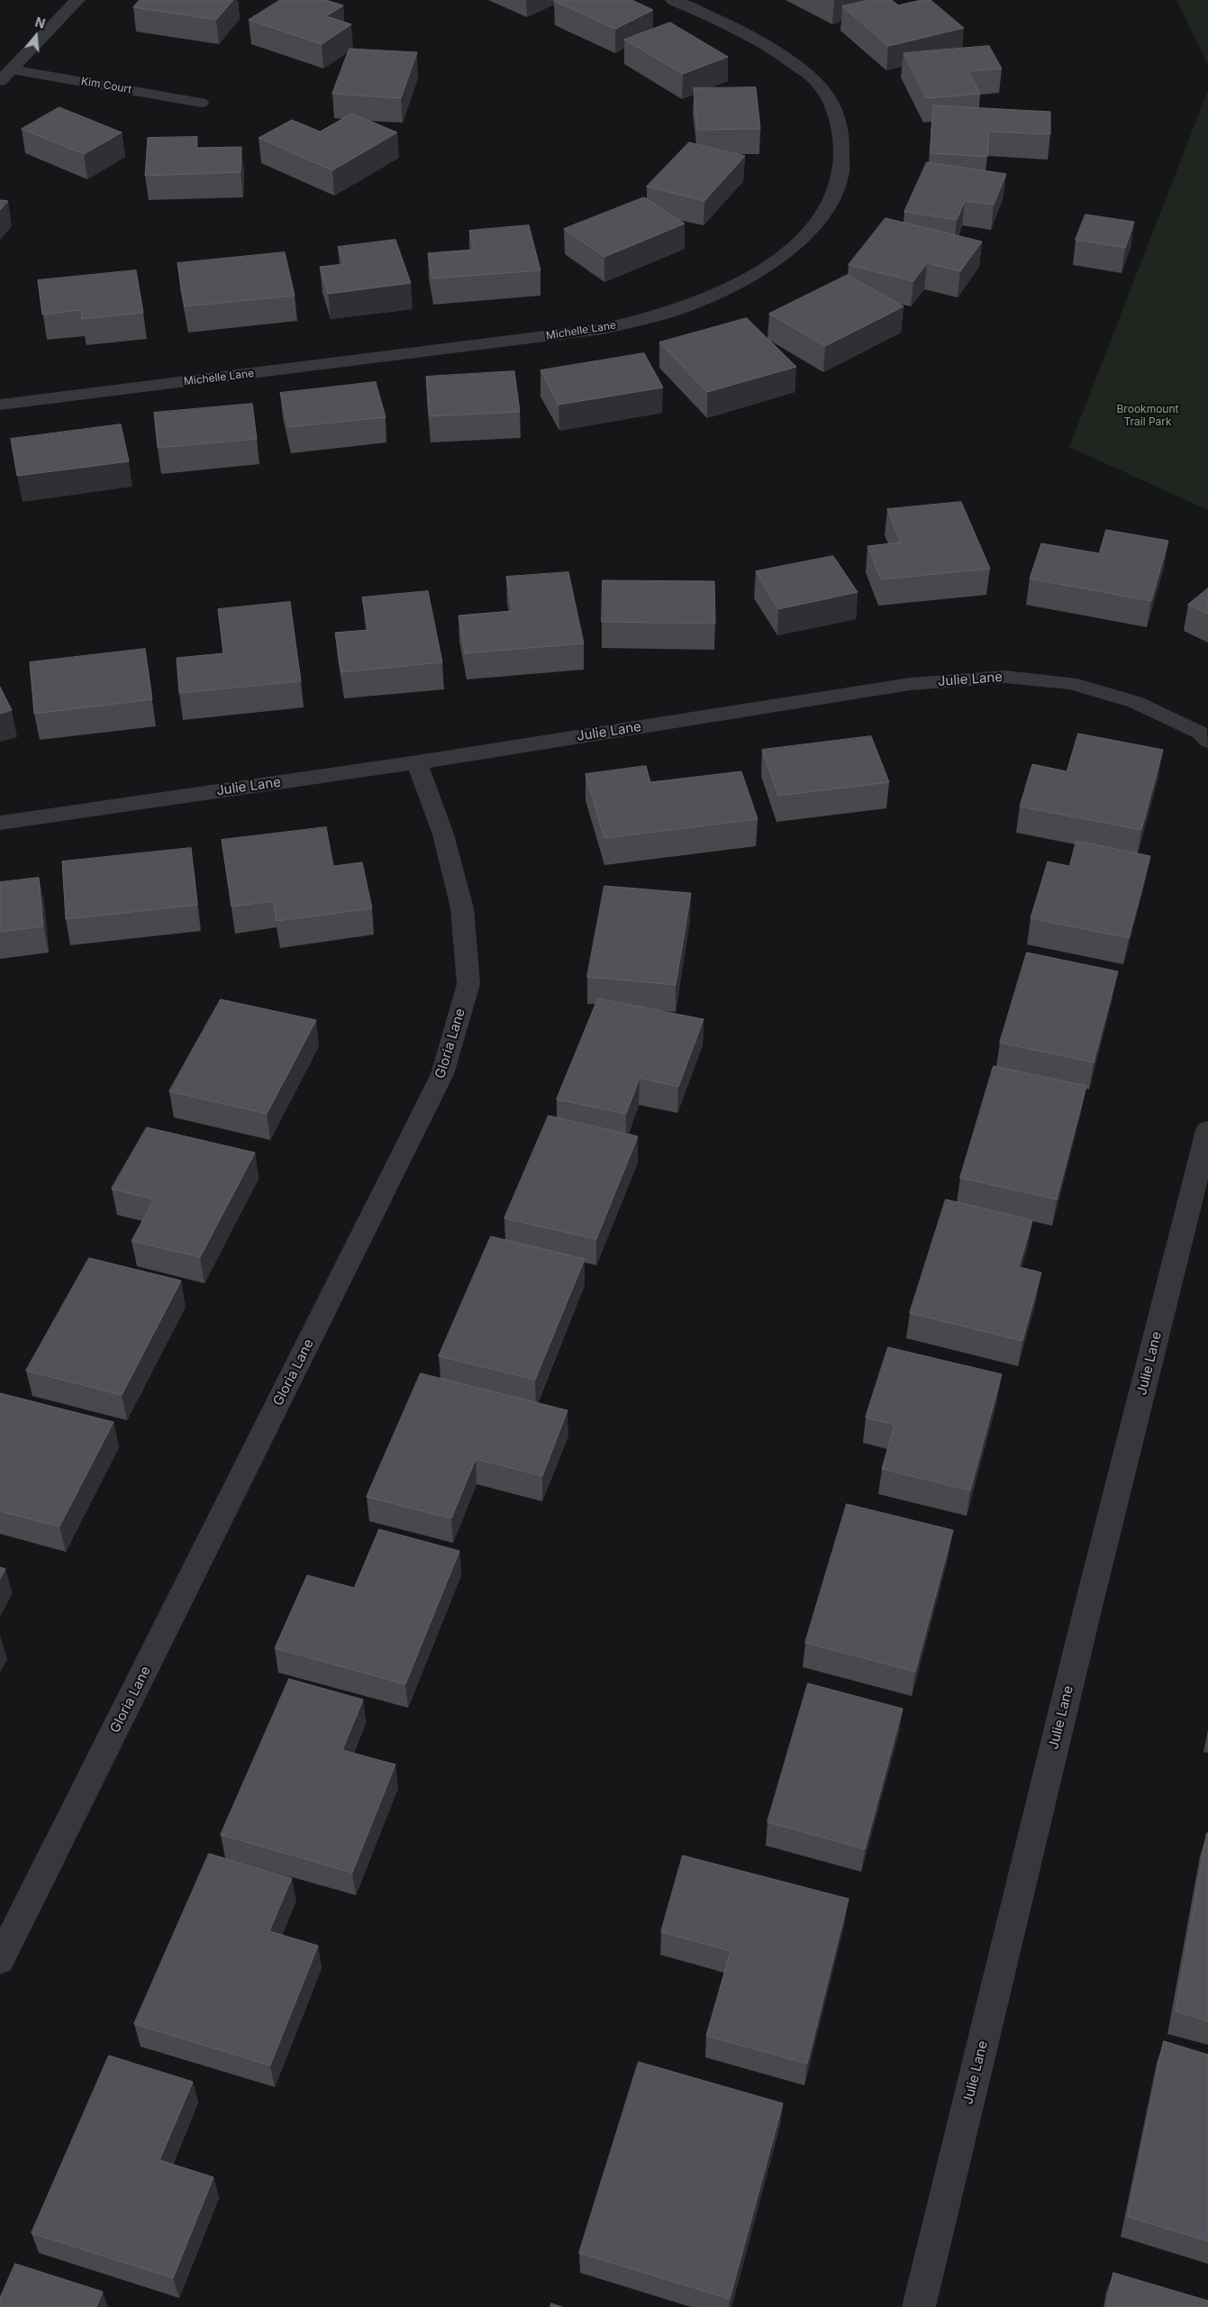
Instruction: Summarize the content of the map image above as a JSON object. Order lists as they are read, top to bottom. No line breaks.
{"streets":{"street":["Kim Court","Michelle Lane","Julie Lane","Gloria Lane"]},"crossings":[["Julie Lane","Gloria Lane"]],"parks":["Brookmount Trail Park"],"north":"top"}
